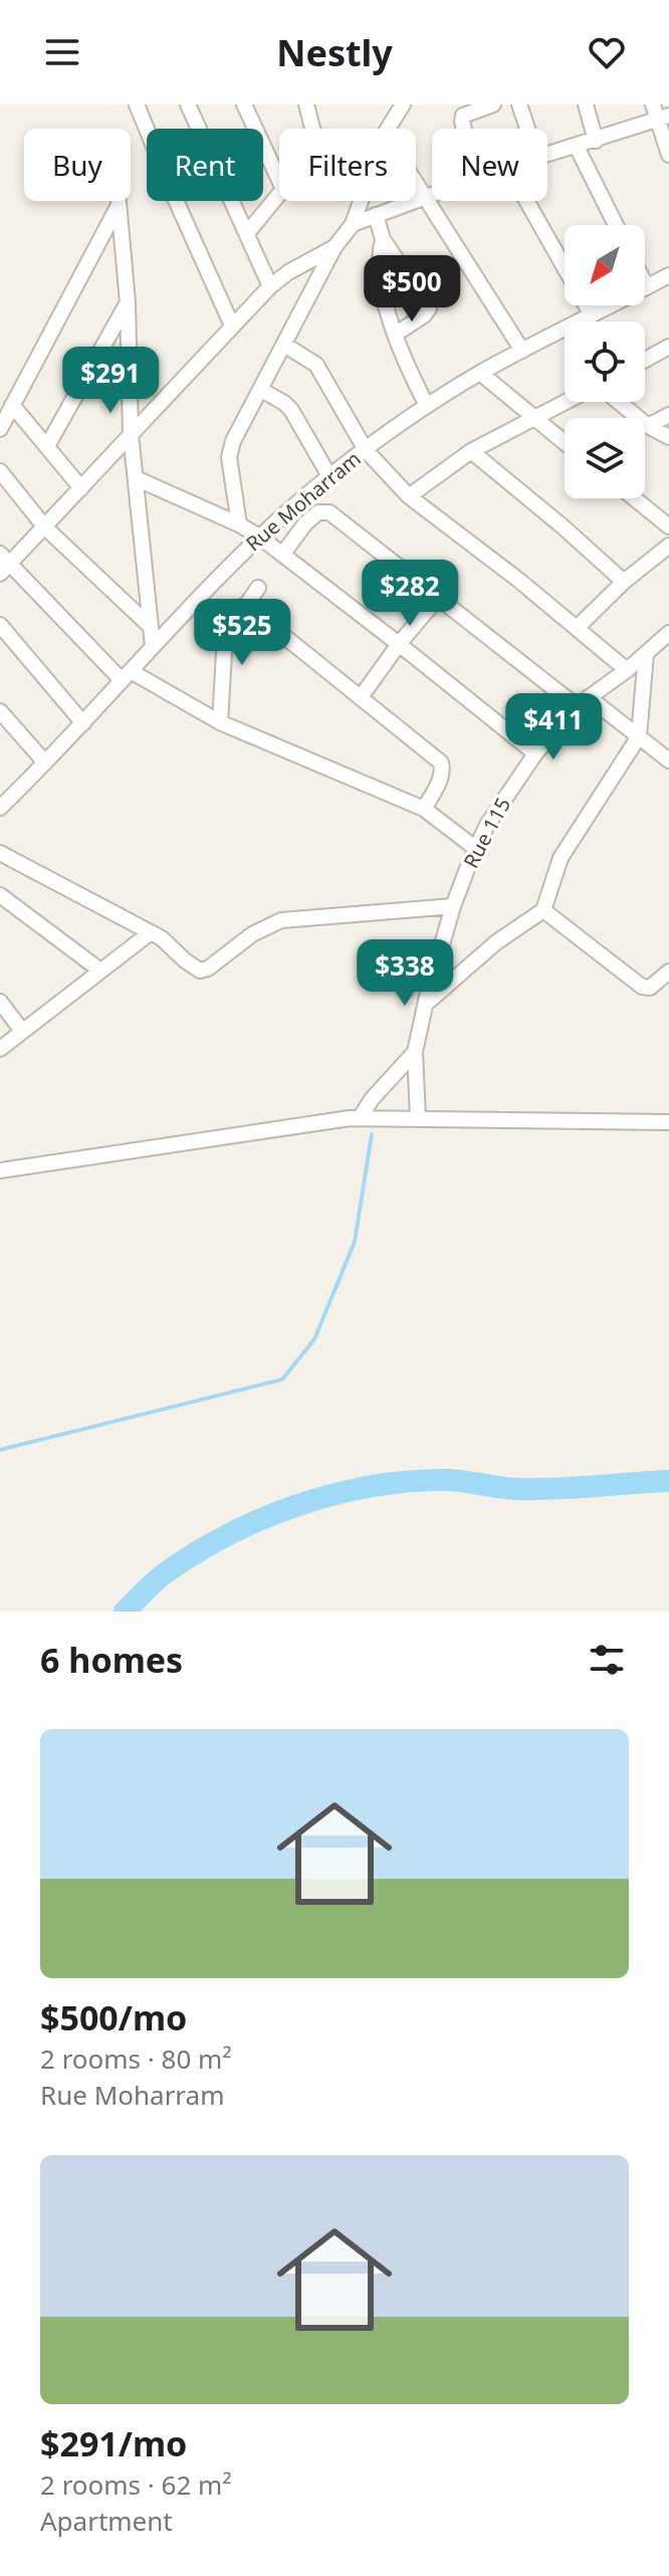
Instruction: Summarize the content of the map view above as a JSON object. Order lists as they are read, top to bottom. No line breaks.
{"streets":{"street":["Rue Moharram","Rue 115"]},"north":"bottom left","page":{"header":"Nestly","chip":["Buy","Rent","Filters","New"],"price":["$500","$291","$282","$525","$411","$338"],"heading":"6 homes","list":[{"name":"$500/mo","note":"2 rooms · 80 m² · Rue Moharram"},{"name":"$291/mo","note":"2 rooms · 62 m² · Apartment"}]}}
